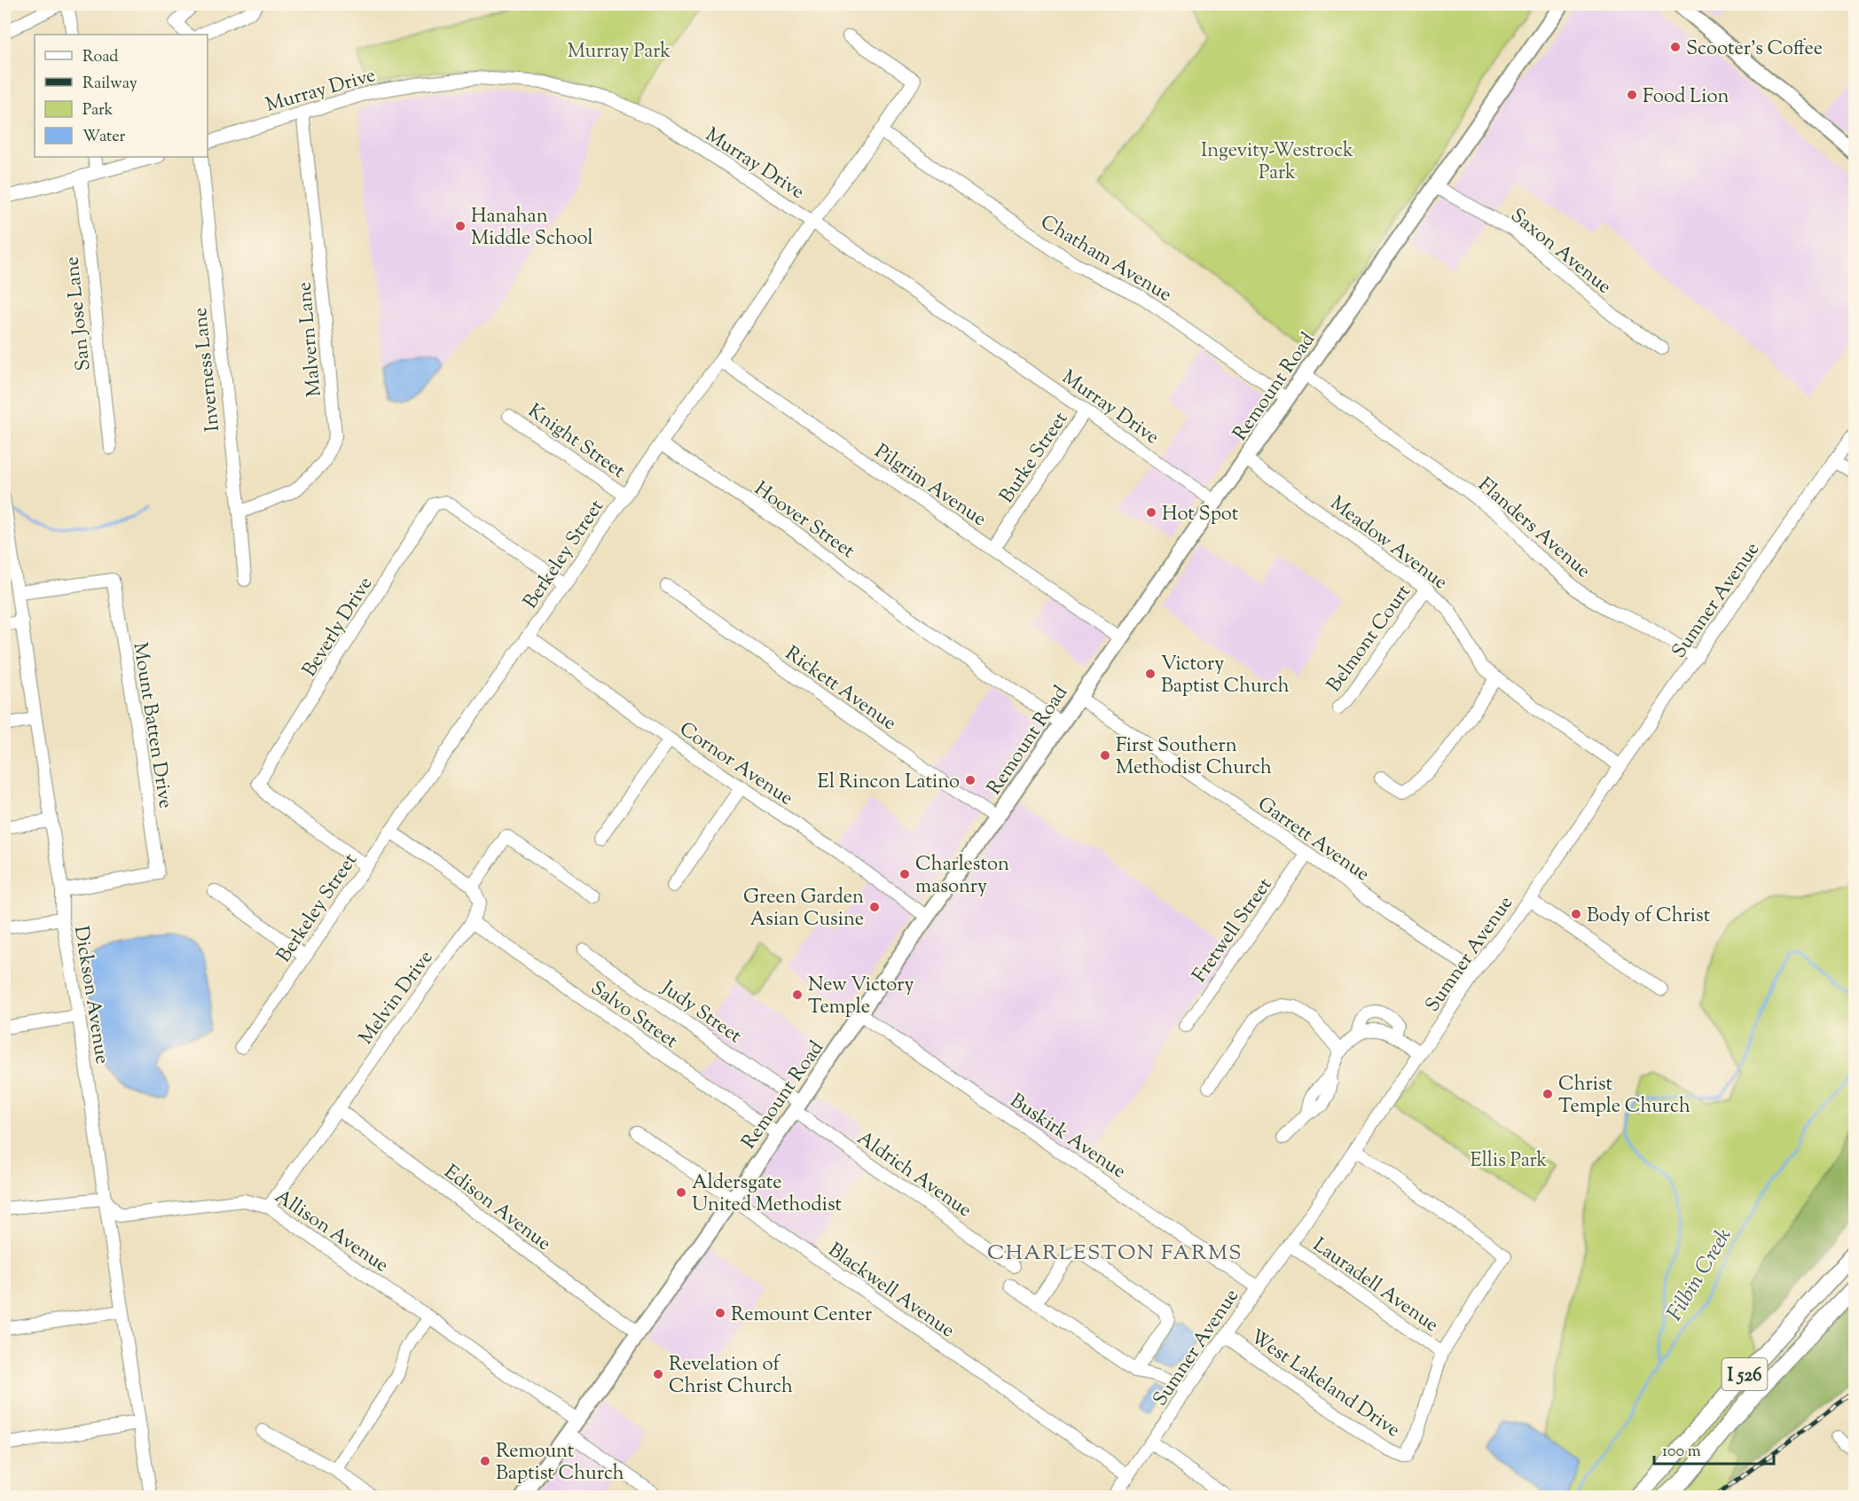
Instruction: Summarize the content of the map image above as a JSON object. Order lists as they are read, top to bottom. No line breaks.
{"streets":{"highway":["I 526"],"main road":["Remount Road"],"street":["Murray Drive","Saxon Avenue","Chatham Avenue","San Jose Lane","Malvern Lane","Inverness Lane","Knight Street","Burke Street","Pilgrim Avenue","Hoover Street","Flanders Avenue","Meadow Avenue","Berkeley Street","Sumner Avenue","Beverly Drive","Belmont Court","Rickett Avenue","Mount Batten Drive","Cornor Avenue","Garrett Avenue","Fretwell Street","Dickson Avenue","Melvin Drive","Judy Street","Salvo Street","Buskirk Avenue","Aldrich Avenue","Edison Avenue","Allison Avenue","Lauradell Avenue","Blackwell Avenue","West Lakeland Drive"]},"crossings":[["Murray Drive","Malvern Lane"],["Murray Drive","Remount Road"],["Murray Drive","Burke Street"],["Murray Drive","Berkeley Street"],["Saxon Avenue","Remount Road"],["Chatham Avenue","Remount Road"],["Chatham Avenue","Berkeley Street"],["Malvern Lane","Inverness Lane"],["Remount Road","Pilgrim Avenue"],["Remount Road","Hoover Street"],["Remount Road","Flanders Avenue"],["Remount Road","Meadow Avenue"],["Remount Road","Rickett Avenue"],["Remount Road","Cornor Avenue"],["Remount Road","Garrett Avenue"],["Remount Road","Judy Street"],["Remount Road","Salvo Street"],["Remount Road","Buskirk Avenue"],["Remount Road","Aldrich Avenue"],["Remount Road","Edison Avenue"],["Remount Road","Allison Avenue"],["Remount Road","Blackwell Avenue"],["Knight Street","Berkeley Street"],["Burke Street","Pilgrim Avenue"],["Pilgrim Avenue","Berkeley Street"],["Hoover Street","Berkeley Street"],["Flanders Avenue","Sumner Avenue"],["Meadow Avenue","Sumner Avenue"],["Meadow Avenue","Belmont Court"],["Berkeley Street","Beverly Drive"],["Berkeley Street","Cornor Avenue"],["Sumner Avenue","Garrett Avenue"],["Sumner Avenue","Buskirk Avenue"],["Sumner Avenue","Lauradell Avenue"],["Sumner Avenue","Blackwell Avenue"],["Sumner Avenue","West Lakeland Drive"],["Mount Batten Drive","Dickson Avenue"],["Garrett Avenue","Fretwell Street"],["Dickson Avenue","Allison Avenue"],["Melvin Drive","Salvo Street"],["Melvin Drive","Edison Avenue"],["Melvin Drive","Allison Avenue"],["Judy Street","Aldrich Avenue"],["Lauradell Avenue","West Lakeland Drive"]],"districts":["CHARLESTON FARMS"],"water":["Filbin Creek"],"parks":["Murray Park","Ingevity-Westrock Park","Ellis Park"],"places":["Scooter's Coffee","Food Lion","Hanahan Middle School","Hot Spot","Victory Baptist Church","First Southern Methodist Church","El Rincon Latino","Charleston masonry","Green Garden Asian Cusine","Body of Christ","New Victory Temple","Christ Temple Church","Aldersgate United Methodist","Remount Center","Revelation of Christ Church","Remount Baptist Church"],"legend":["Road","Railway","Park","Water"],"scale_bar":"100 m"}
